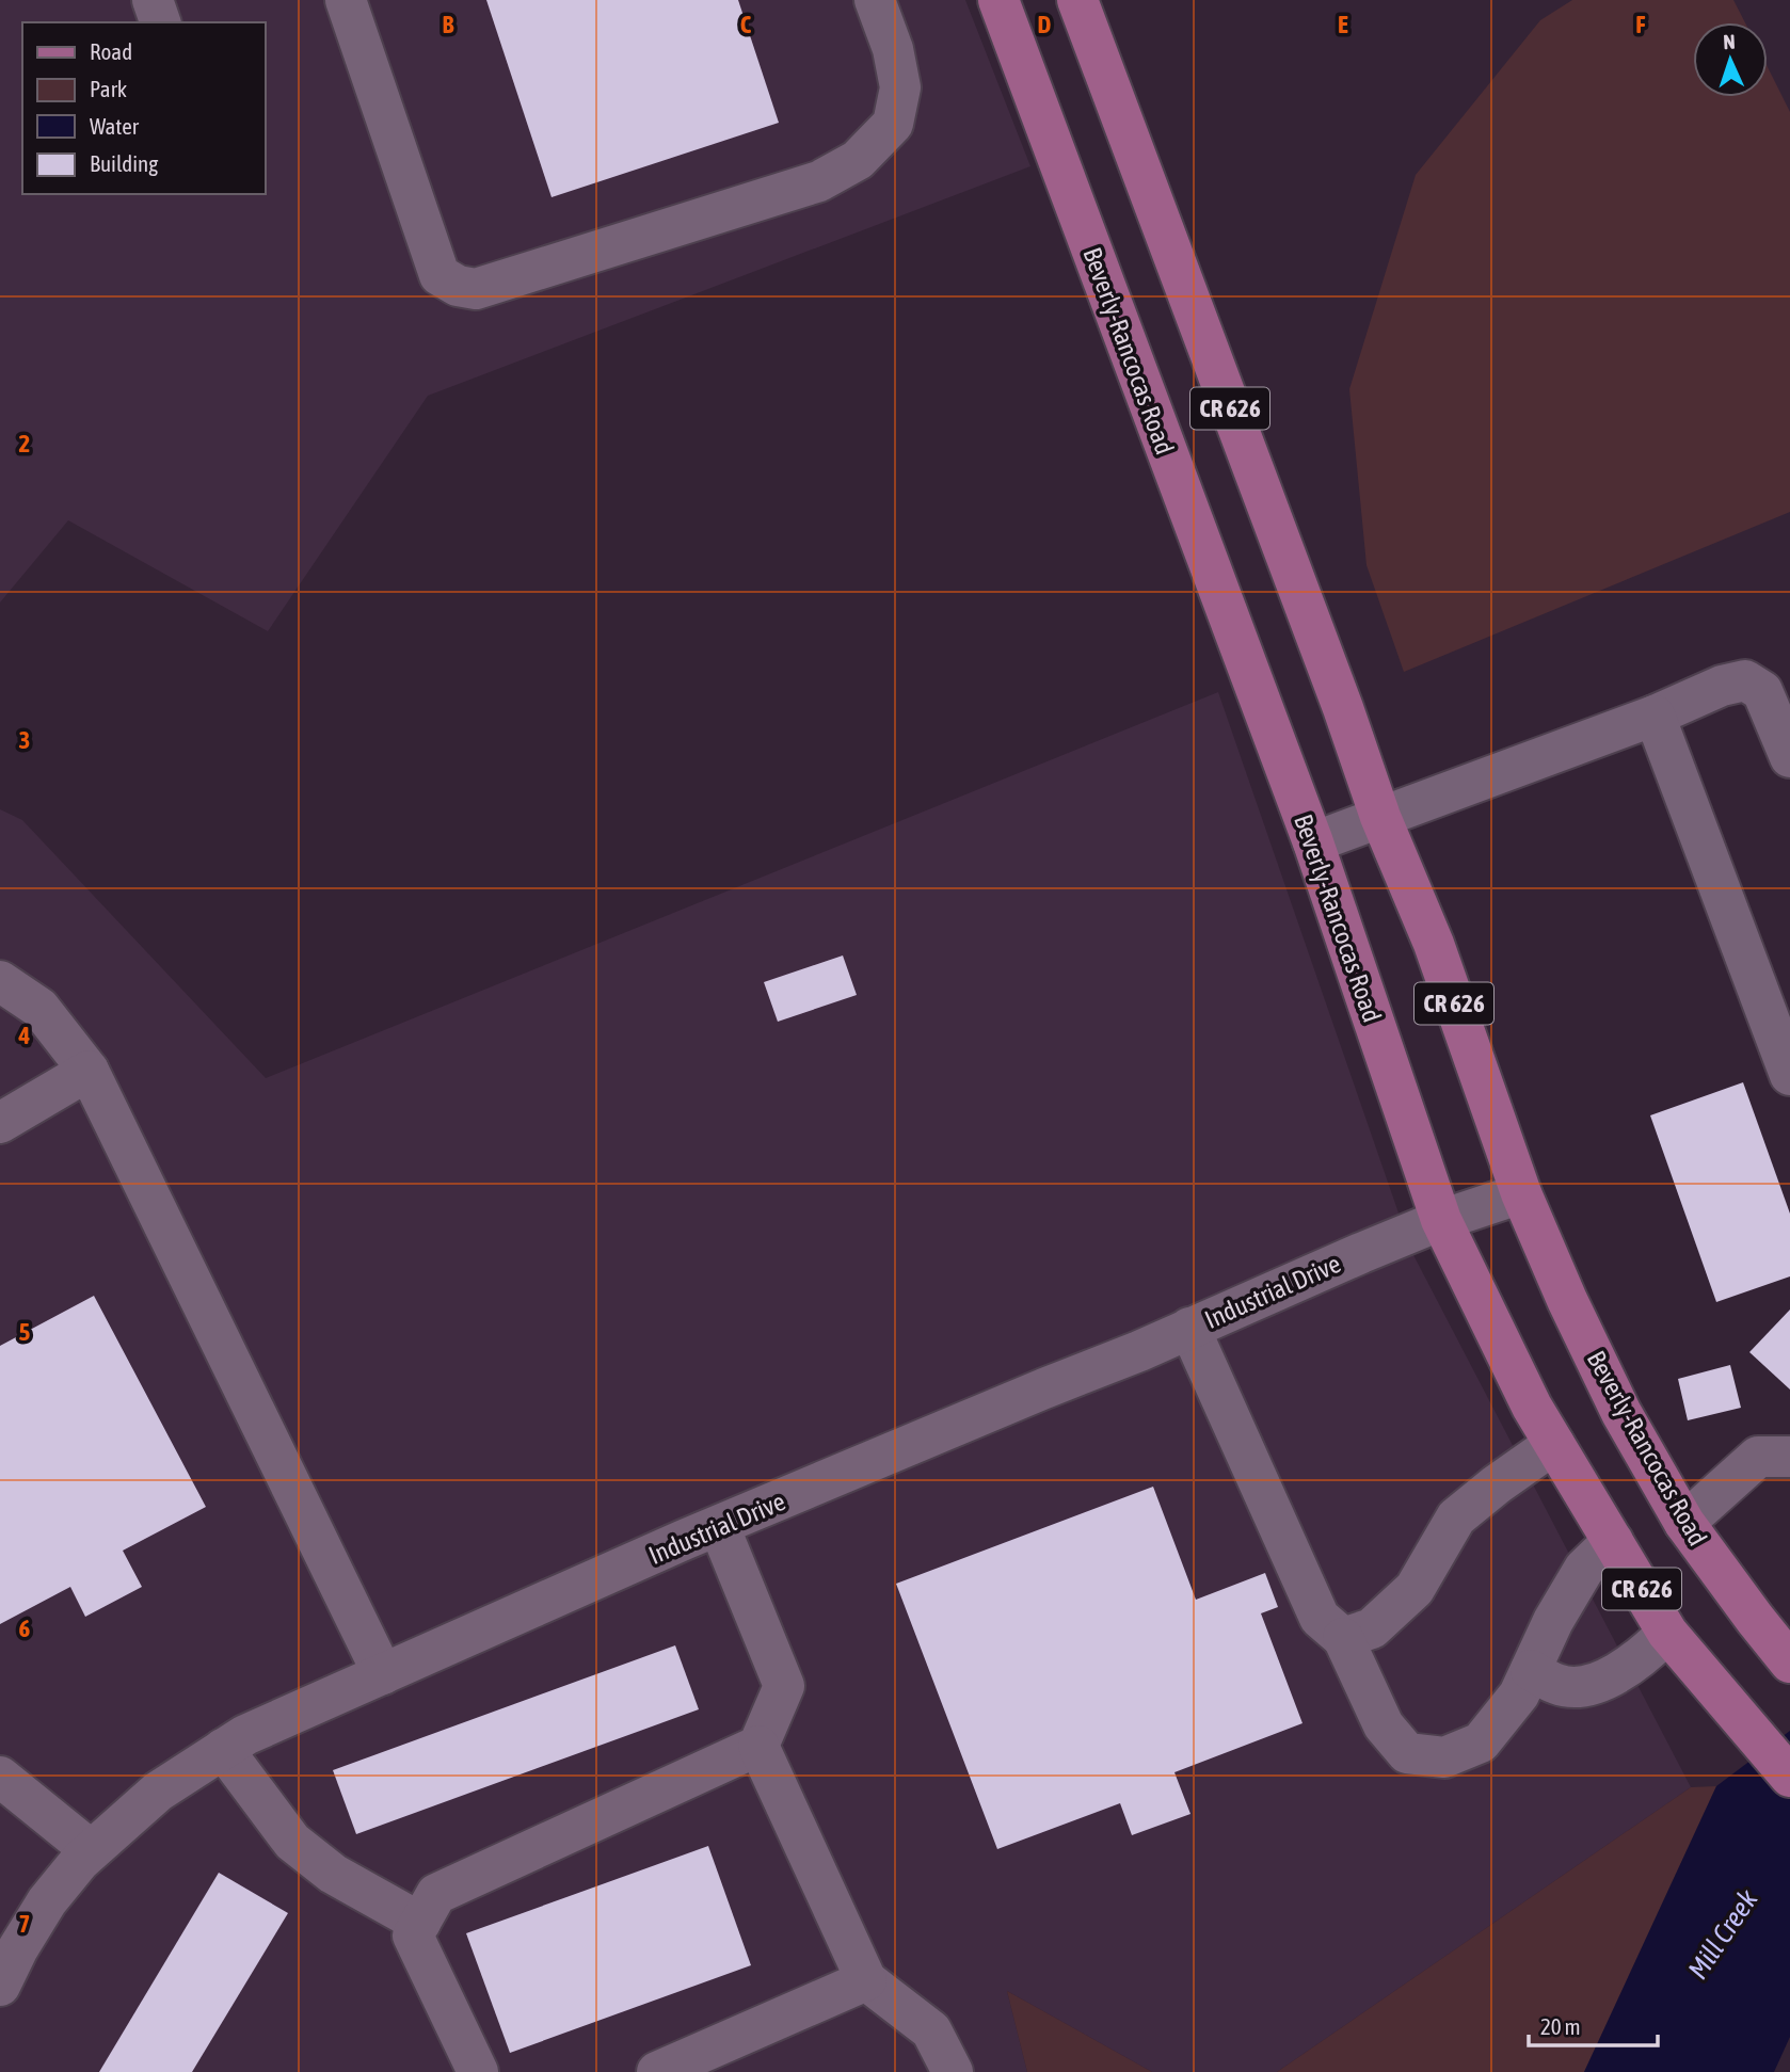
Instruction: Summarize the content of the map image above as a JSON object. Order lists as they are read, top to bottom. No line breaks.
{"streets":{"main road":["Beverly-Rancocas Road","CR 626"],"street":["Industrial Drive"]},"crossings":[["Beverly-Rancocas Road","Industrial Drive"]],"water":["Mill Creek"],"legend":["Road","Park","Water","Building"],"scale_bar":"20 m","north":"top","grid":{"columns":["B","C","D","E","F"],"rows":["2","3","4","5","6","7"]}}
